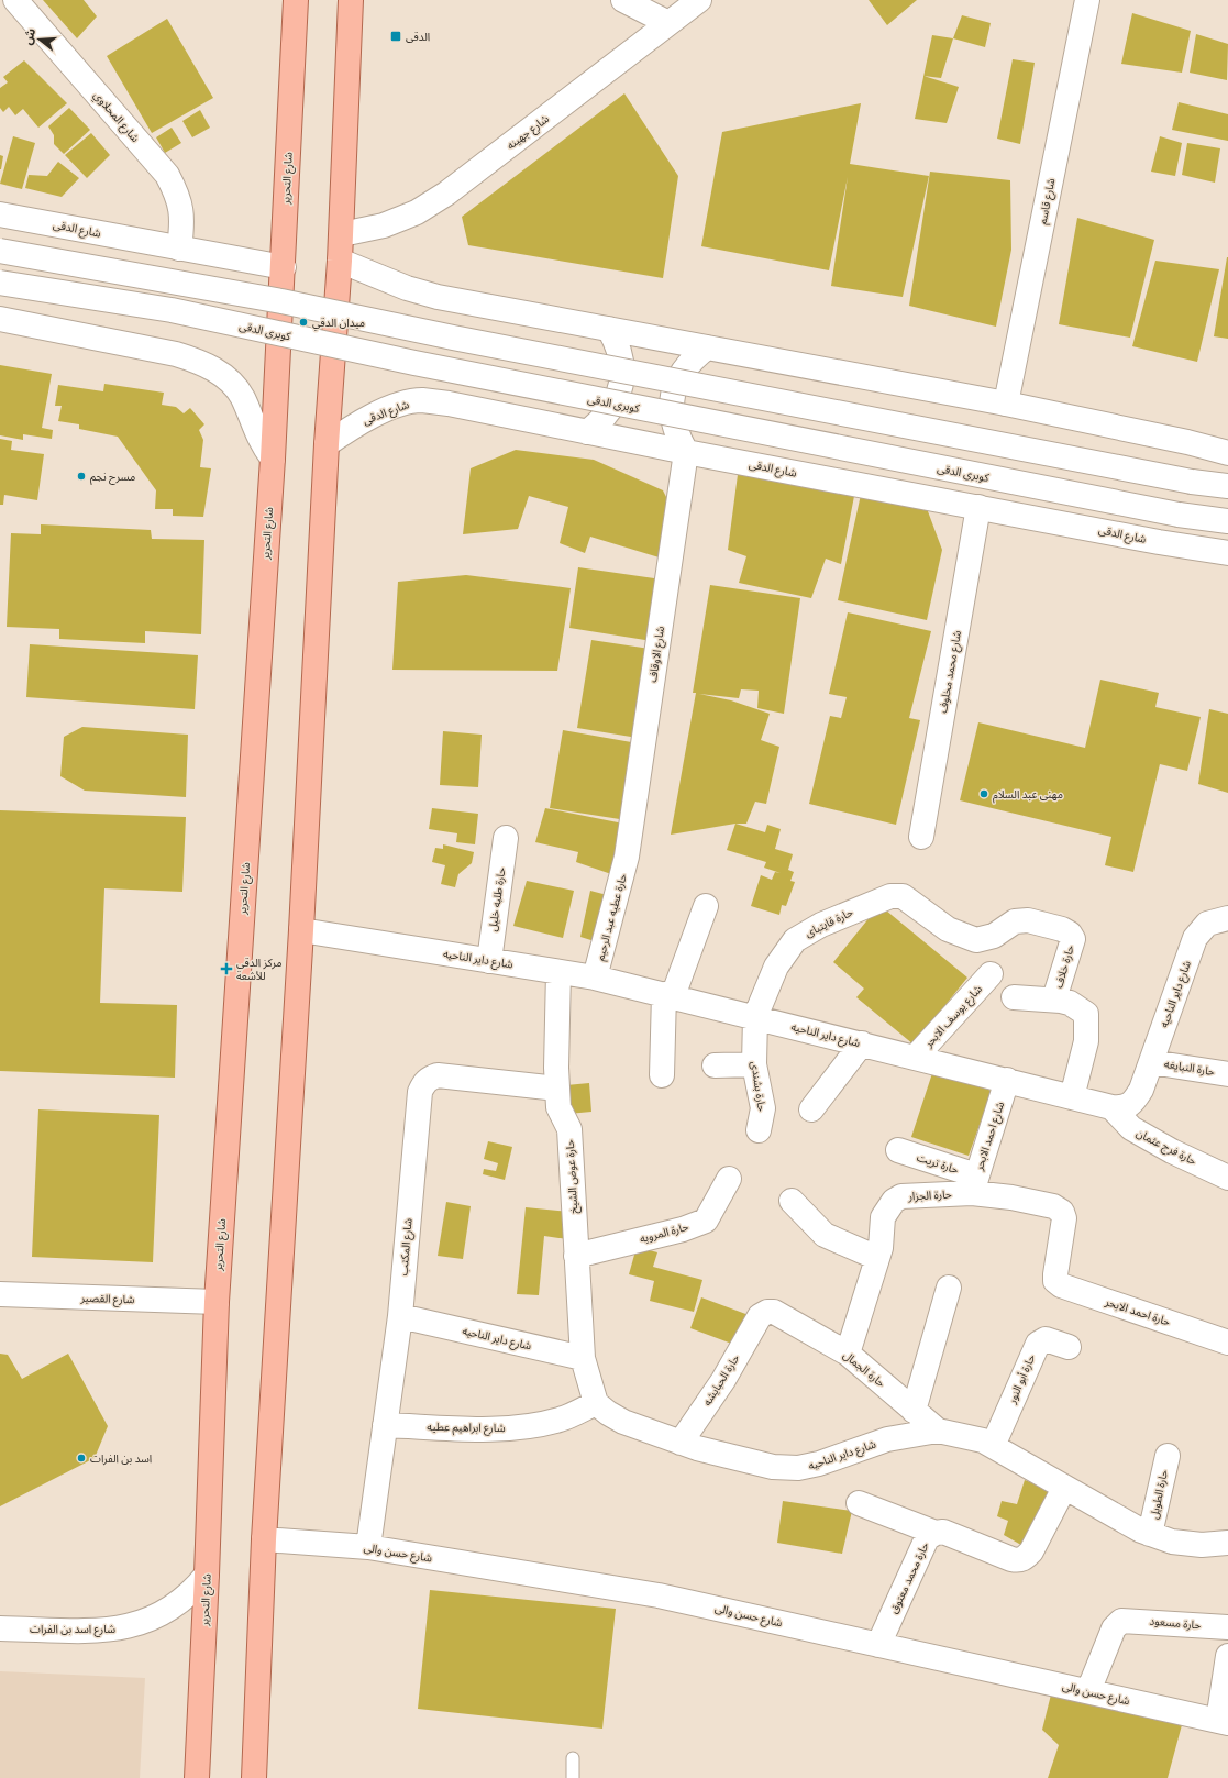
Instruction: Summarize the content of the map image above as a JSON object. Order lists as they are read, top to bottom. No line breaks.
{"streets":{"main road":["شارع التحرير"],"street":["شارع المحلاوي","شارع جهينه","شارع قاسم","شارع الدقى","كوبرى الدقى","شارع الاوقاف","شارع محمد مخلوف","حارة طلبه خليل","حارة عطيه عبد الرحيم","حارة قايتباى","شارع داير الناحيه","حارة خلاف","شارع يوسف الابحر","حارة النبايغه","حارة بشندى","شارع احمد الابحر","حارة فرج عثمان","حارة تريت","حارة عوض الشيخ","حارة الجزار","حارة المرويه","شارع المكتب","شارع القصير","حارة احمد الابحر","حارة الجمال","حارة أبو النور","حارة الحبايشه","شارع ابراهيم عطيه","حارة الطويل","شارع حسن والى","حارة محمد معتوق","حارة مسعود","شارع اسد بن الفرات"]},"crossings":[["شارع المحلاوي","شارع الدقى"],["شارع التحرير","شارع الدقى"],["شارع التحرير","شارع القصير"],["شارع التحرير","شارع اسد بن الفرات"],["شارع الدقى","شارع الاوقاف"],["شارع الدقى","شارع محمد مخلوف"],["شارع الاوقاف","حارة عطيه عبد الرحيم"],["حارة طلبه خليل","شارع داير الناحيه"],["حارة عطيه عبد الرحيم","شارع داير الناحيه"],["حارة قايتباى","شارع داير الناحيه"],["حارة قايتباى","حارة خلاف"],["حارة قايتباى","حارة بشندى"],["شارع داير الناحيه","حارة خلاف"],["شارع داير الناحيه","شارع يوسف الابحر"],["شارع داير الناحيه","حارة النبايغه"],["شارع داير الناحيه","حارة بشندى"],["شارع داير الناحيه","شارع احمد الابحر"],["شارع داير الناحيه","حارة فرج عثمان"],["شارع داير الناحيه","حارة عوض الشيخ"],["شارع داير الناحيه","شارع المكتب"],["شارع داير الناحيه","حارة الجمال"],["شارع داير الناحيه","حارة أبو النور"],["شارع داير الناحيه","حارة الحبايشه"],["شارع داير الناحيه","شارع ابراهيم عطيه"],["شارع داير الناحيه","حارة الطويل"],["شارع داير الناحيه","حارة محمد معتوق"],["شارع احمد الابحر","حارة تريت"],["شارع احمد الابحر","حارة الجزار"],["حارة تريت","حارة الجزار"],["حارة عوض الشيخ","حارة المرويه"],["حارة عوض الشيخ","شارع المكتب"],["حارة الجزار","حارة احمد الابحر"],["حارة الجزار","حارة الجمال"],["شارع المكتب","شارع ابراهيم عطيه"],["شارع المكتب","شارع حسن والى"],["حارة الجمال","حارة الحبايشه"],["شارع حسن والى","حارة محمد معتوق"],["شارع حسن والى","حارة مسعود"]],"places":{"transit":["الدقى"],"other":["ميدان الدقي","مسرح نجم","مهنى عبد السلام","اسد بن الفرات"],"health":["مركز الدقي للأشعة"]},"north":"left"}
